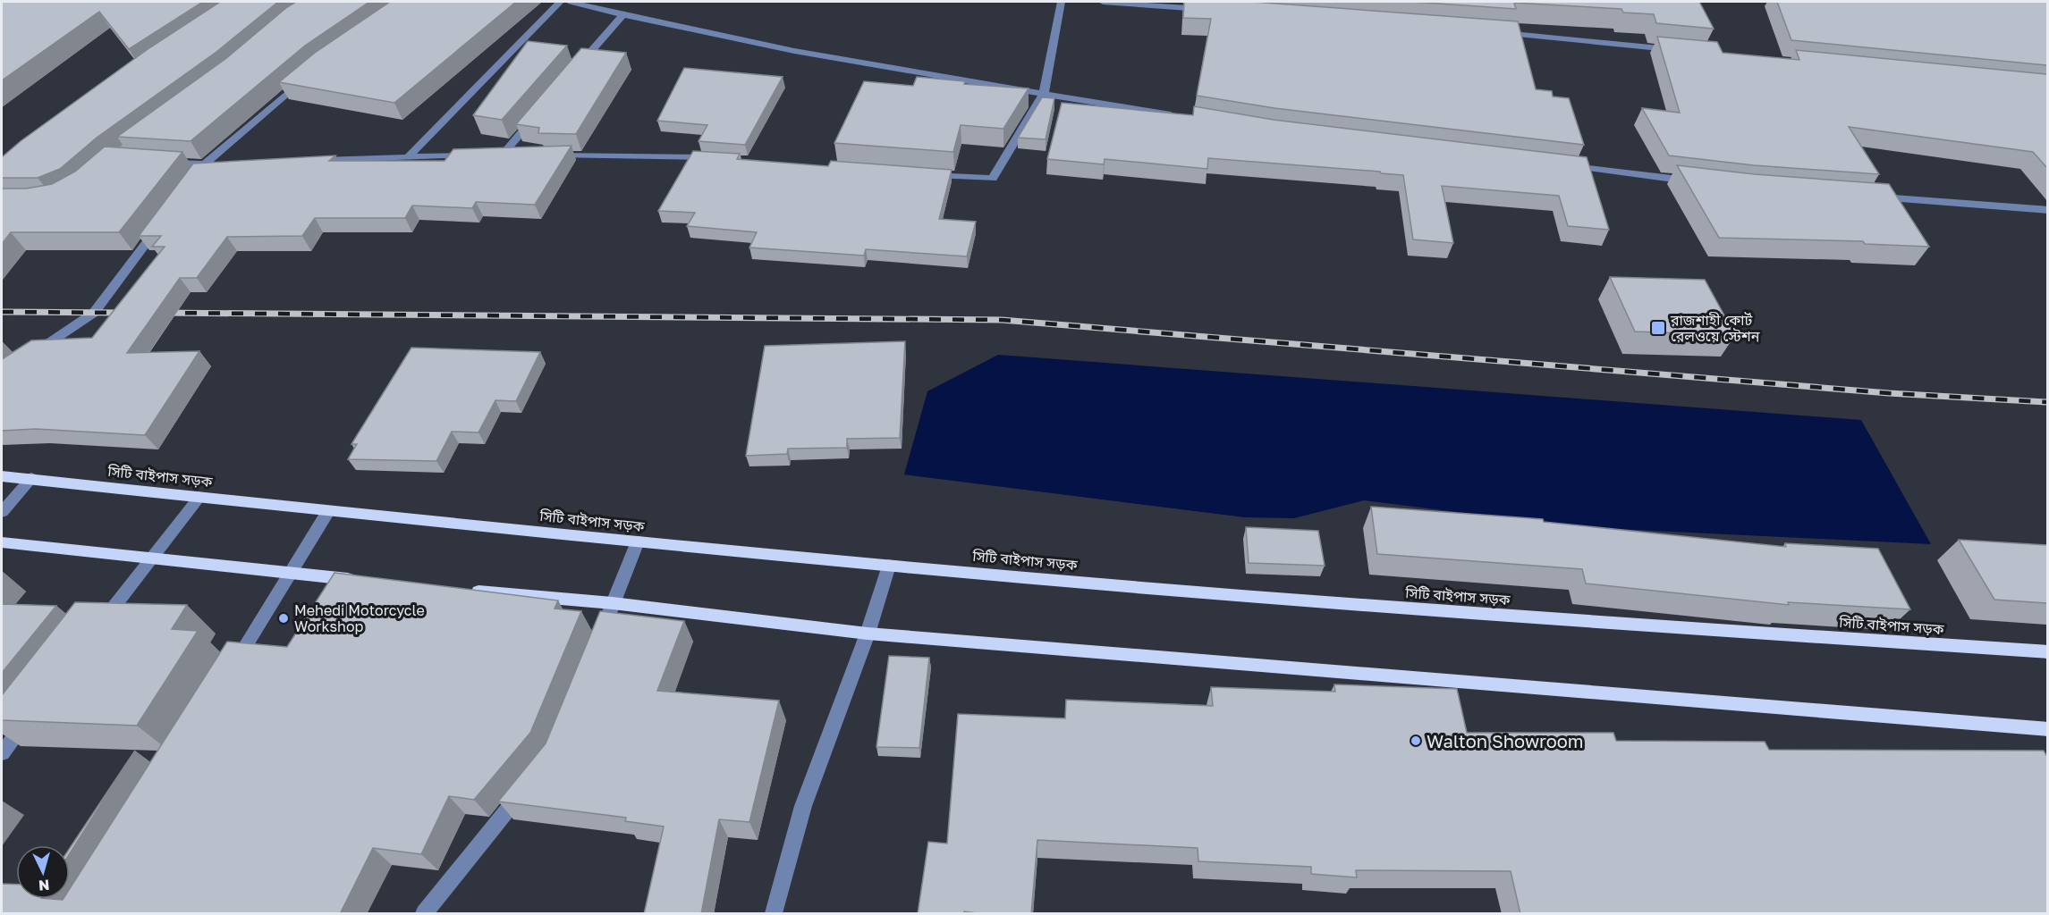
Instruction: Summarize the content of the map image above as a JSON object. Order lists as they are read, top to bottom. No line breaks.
{"streets":{"main road":["সিটি বাইপাস সড়ক"]},"places":{"transit":["রাজশাহী কোর্ট রেলওয়ে স্টেশন"],"other":["Mehedi Motorcycle Workshop","Walton Showroom"]},"north":"bottom"}
